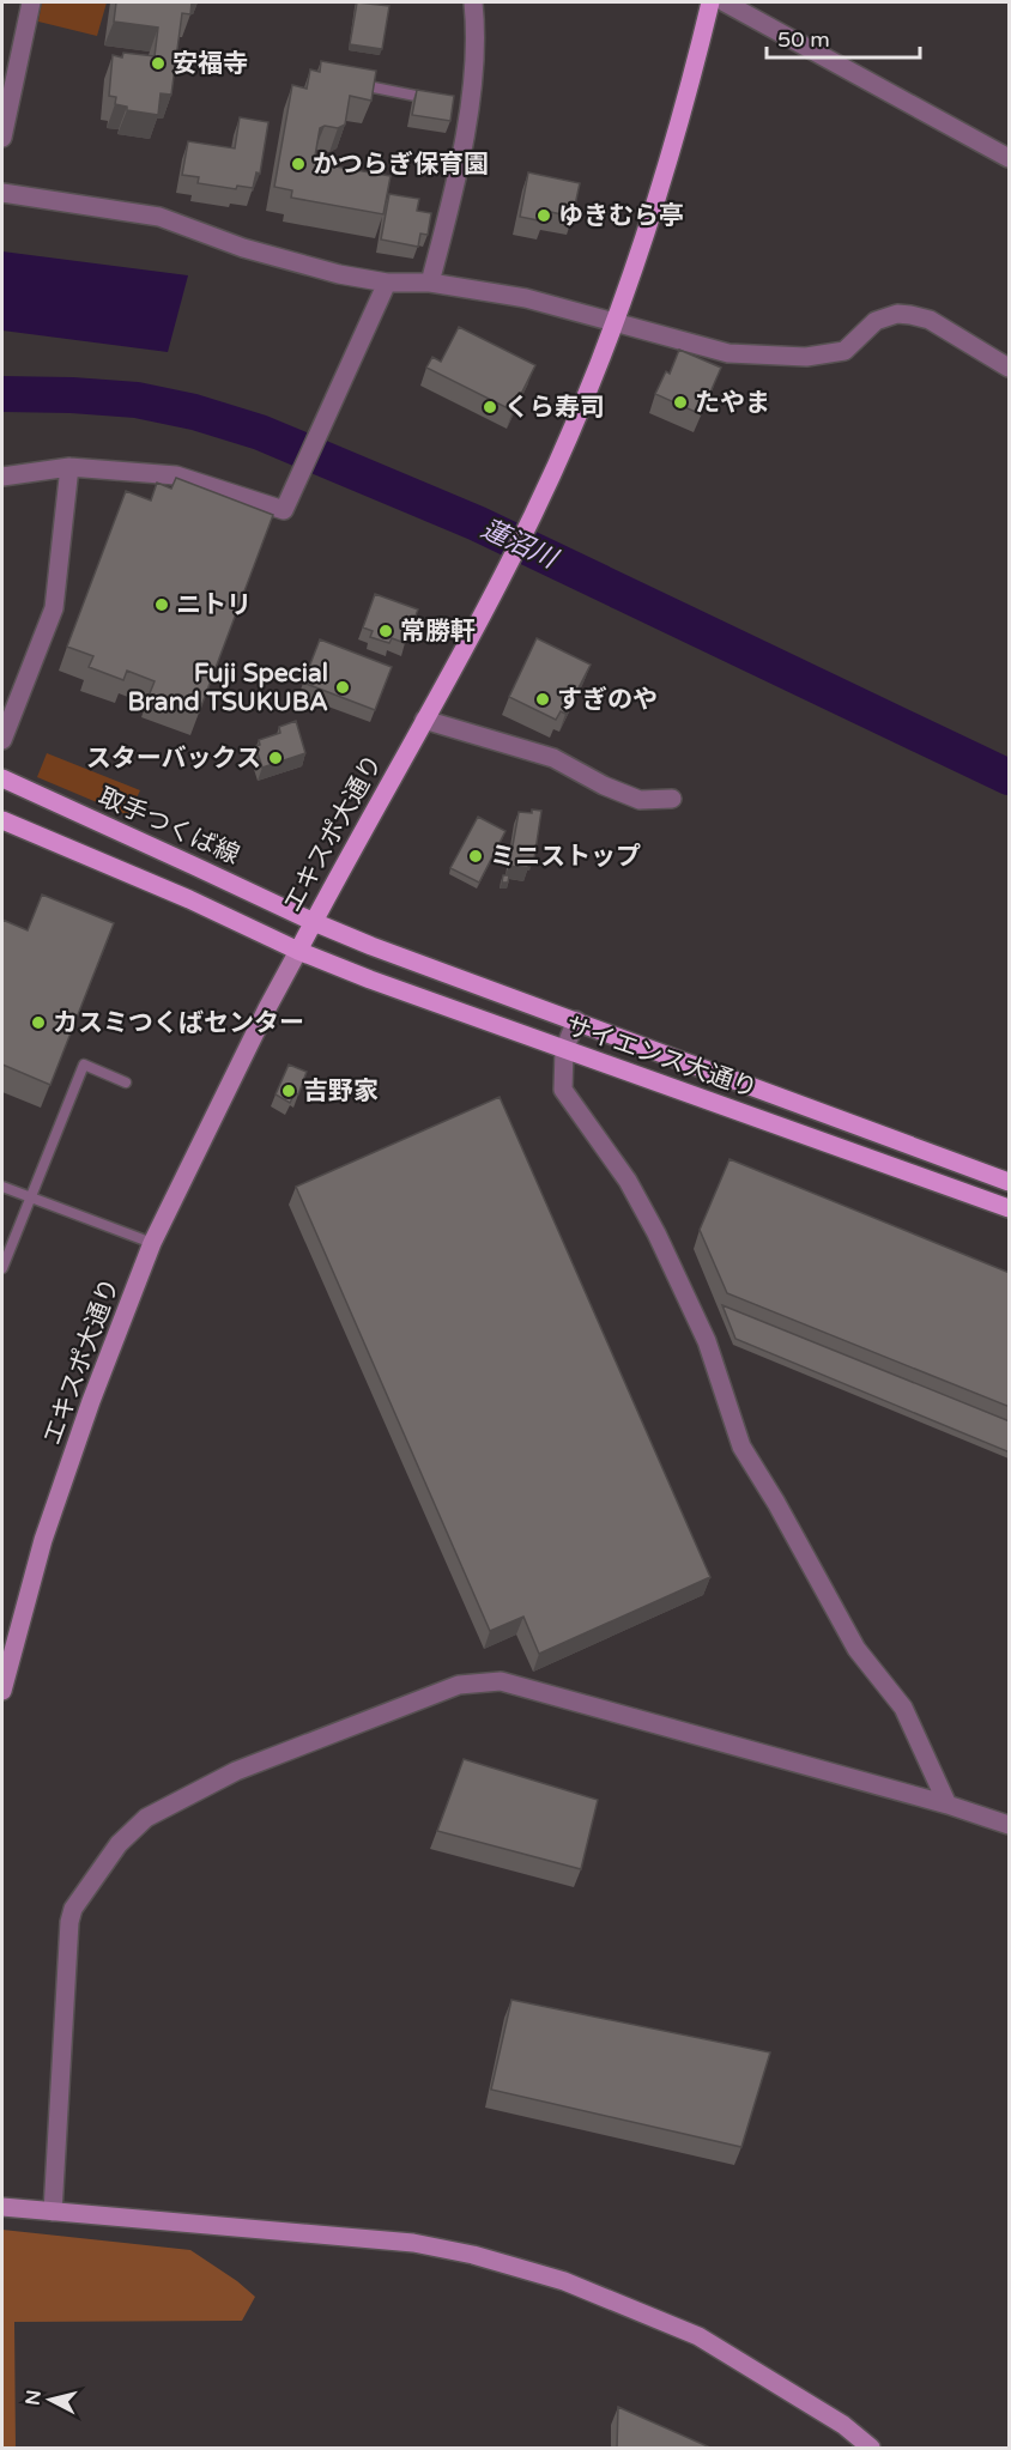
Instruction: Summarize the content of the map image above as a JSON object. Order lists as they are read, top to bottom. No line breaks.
{"streets":{"main road":["取手つくば線","エキスポ大通り","サイエンス大通り"]},"crossings":[["取手つくば線","エキスポ大通り"],["取手つくば線","サイエンス大通り"],["エキスポ大通り","サイエンス大通り"]],"water":["蓮沼川"],"places":["安福寺","かつらぎ保育園","ゆきむら亭","たやま","くら寿司","ニトリ","常勝軒","Fuji Special Brand TSUKUBA","すぎのや","スターバックス","ミニストップ","カスミつくばセンター","吉野家"],"scale_bar":"50 m","north":"left"}
